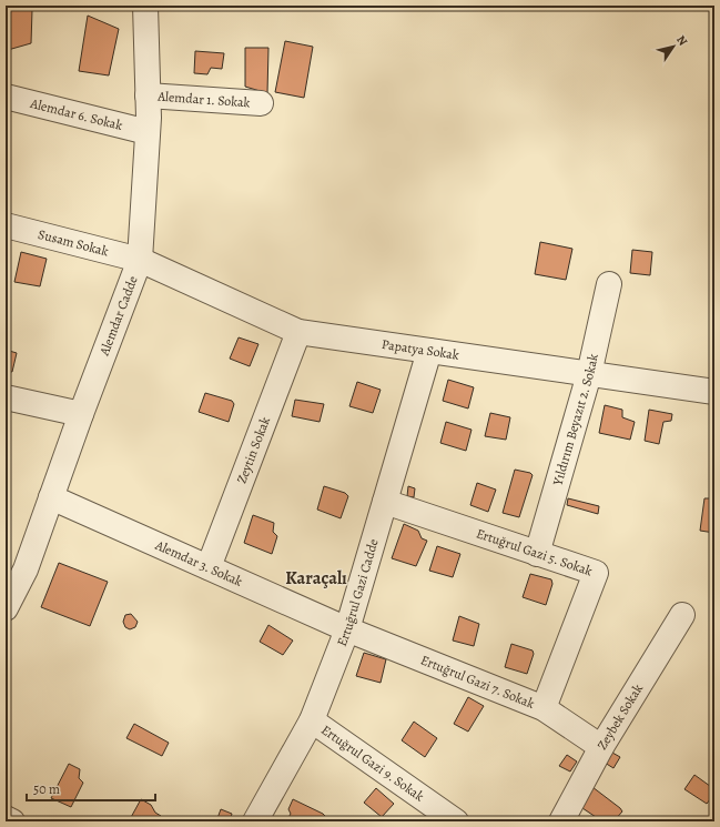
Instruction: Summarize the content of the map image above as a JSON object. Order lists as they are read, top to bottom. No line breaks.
{"streets":{"street":["Alemdar 1. Sokak","Alemdar 6. Sokak","Susam Sokak","Alemdar Cadde","Papatya Sokak","Yıldırım Beyazıt 2. Sokak","Zeytin Sokak","Ertuğrul Gazi 5. Sokak","Alemdar 3. Sokak","Ertuğrul Gazi Cadde","Ertuğrul Gazi 7. Sokak","Zeybek Sokak","Ertuğrul Gazi 9. Sokak"]},"crossings":[["Alemdar 1. Sokak","Alemdar Cadde"],["Alemdar 6. Sokak","Alemdar Cadde"],["Susam Sokak","Alemdar Cadde"],["Susam Sokak","Papatya Sokak"],["Alemdar Cadde","Papatya Sokak"],["Alemdar Cadde","Alemdar 3. Sokak"],["Papatya Sokak","Yıldırım Beyazıt 2. Sokak"],["Papatya Sokak","Zeytin Sokak"],["Papatya Sokak","Ertuğrul Gazi Cadde"],["Yıldırım Beyazıt 2. Sokak","Ertuğrul Gazi 5. Sokak"],["Zeytin Sokak","Alemdar 3. Sokak"],["Ertuğrul Gazi 5. Sokak","Ertuğrul Gazi Cadde"],["Ertuğrul Gazi 5. Sokak","Ertuğrul Gazi 7. Sokak"],["Alemdar 3. Sokak","Ertuğrul Gazi Cadde"],["Alemdar 3. Sokak","Ertuğrul Gazi 7. Sokak"],["Ertuğrul Gazi Cadde","Ertuğrul Gazi 7. Sokak"],["Ertuğrul Gazi Cadde","Ertuğrul Gazi 9. Sokak"],["Ertuğrul Gazi 7. Sokak","Zeybek Sokak"]],"districts":["Karaçalı"],"scale_bar":"50 m","north":"top right"}
